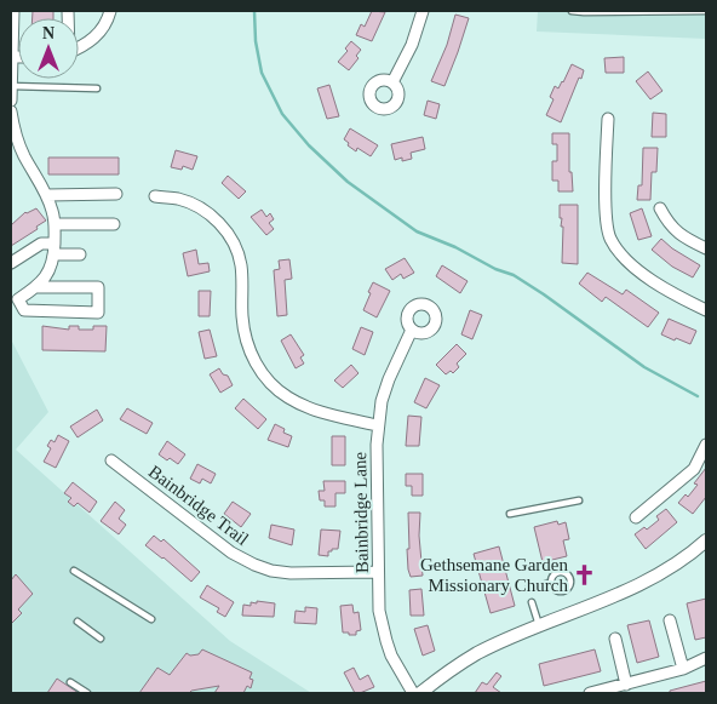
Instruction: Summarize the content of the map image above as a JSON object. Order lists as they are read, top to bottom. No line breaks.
{"streets":{"street":["Bainbridge Trail","Bainbridge Lane"]},"crossings":[["Bainbridge Trail","Bainbridge Lane"]],"places":{"church":["Gethsemane Garden Missionary Church"]},"north":"top"}
